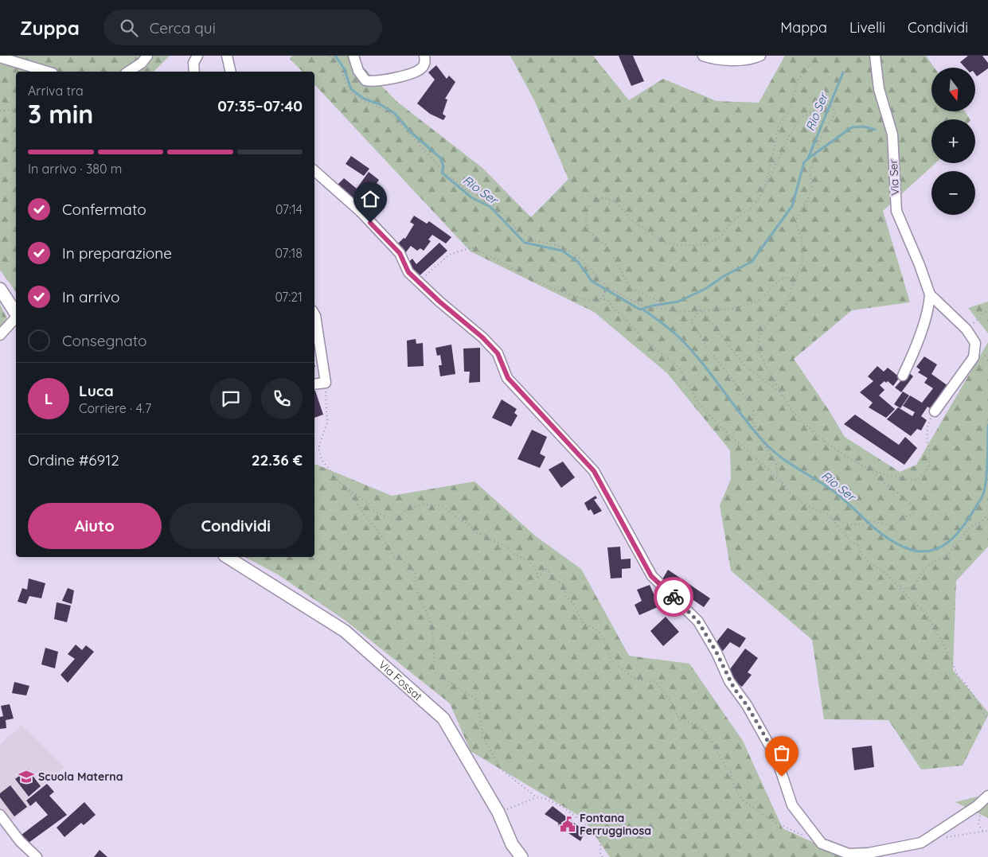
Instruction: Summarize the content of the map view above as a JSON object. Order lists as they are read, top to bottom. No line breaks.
{"streets":{"street":["Via Ser","Via Fossat"]},"water":["Rio Ser"],"places":{"school or university":["Scuola Materna"],"public building":["Fontana Ferrugginosa"]},"north":"bottom","page":{"header":"Zuppa","search":"Cerca qui","nav":["Mappa","Livelli","Condividi"],"map_buttons":["+","−"],"heading":["3 min","Arriva tra","07:35–07:40"],"panel":["Luca","Corriere · 4.7","Ordine #6912","22.36 €"],"bar":"In arrivo · 380 m","list":[["Confermato","07:14"],["In preparazione","07:18"],["In arrivo","07:21"],"Consegnato"],"round":"L","buttons":["Aiuto","Condividi"]}}
